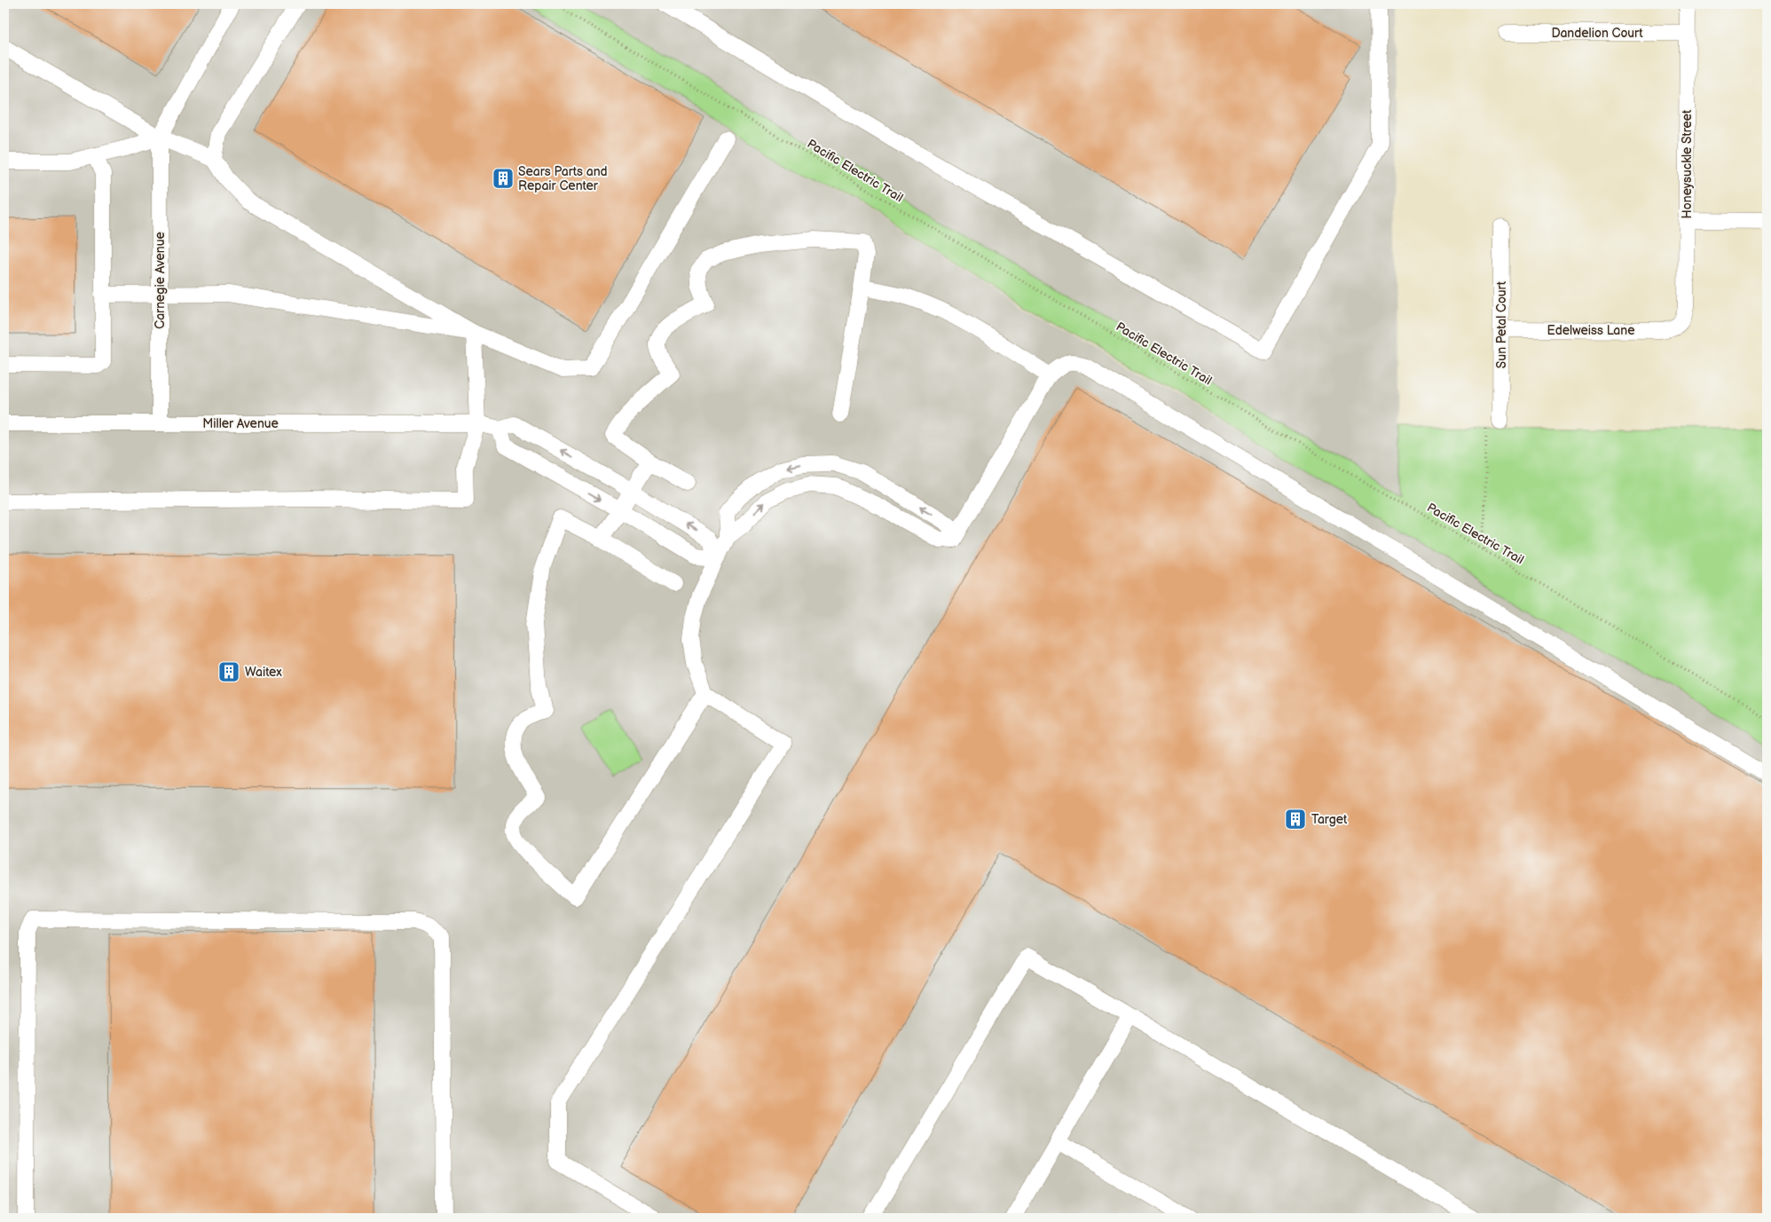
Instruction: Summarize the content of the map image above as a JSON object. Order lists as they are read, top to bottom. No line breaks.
{"streets":{"street":["Dandelion Court","Honeysuckle Street","Carnegie Avenue","Sun Petal Court","Edelweiss Lane","Miller Avenue"],"path":["Pacific Electric Trail"]},"crossings":[["Dandelion Court","Honeysuckle Street"],["Honeysuckle Street","Edelweiss Lane"],["Carnegie Avenue","Miller Avenue"],["Sun Petal Court","Edelweiss Lane"]],"places":{"building":["Sears Parts and Repair Center","Waitex","Target"]}}
